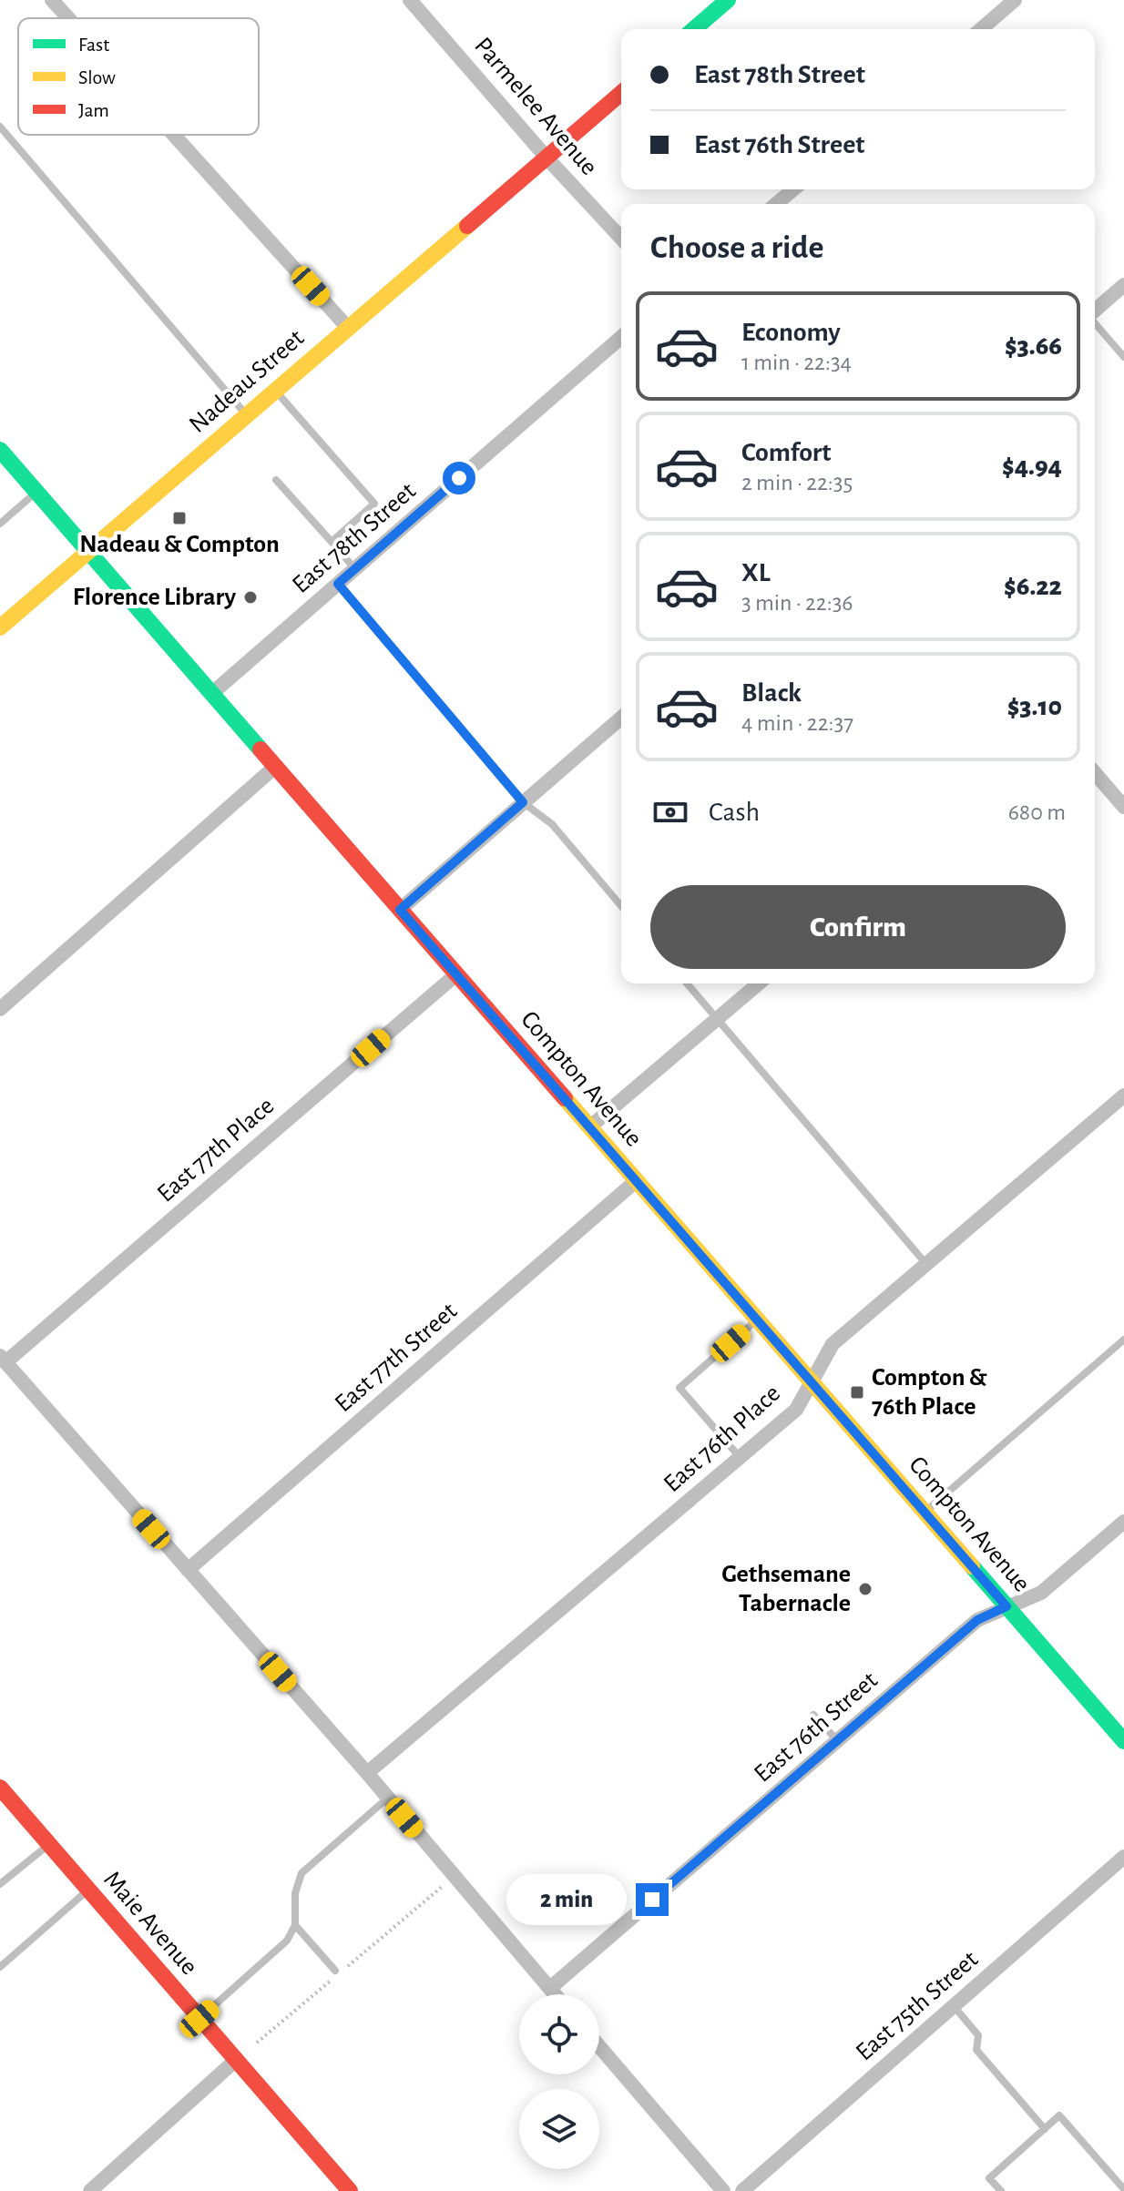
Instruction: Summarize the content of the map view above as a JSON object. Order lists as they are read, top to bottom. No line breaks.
{"streets":{"main road":["Nadeau Street","Compton Avenue","Maie Avenue"],"street":["Parmelee Avenue","East 78th Street","East 77th Place","East 77th Street","East 76th Place","East 76th Street","East 75th Street"]},"crossings":[["Parmelee Avenue","Nadeau Street"],["Nadeau Street","Compton Avenue"],["East 78th Street","Compton Avenue"],["Compton Avenue","East 77th Place"],["Compton Avenue","East 77th Street"],["Compton Avenue","East 76th Place"],["Compton Avenue","East 76th Street"]],"places":{"transit":["Nadeau & Compton","Compton & 76th Place"],"other":["Florence Library","Gethsemane Tabernacle"]},"legend":["Fast","Slow","Jam"],"page":{"banner":["East 78th Street","East 76th Street"],"heading":"Choose a ride","list":[{"name":"Economy","note":"1 min · 22:34","value":"$3.66"},{"name":"Comfort","note":"2 min · 22:35","value":"$4.94"},{"name":"XL","note":"3 min · 22:36","value":"$6.22"},{"name":"Black","note":"4 min · 22:37","value":"$3.10"}],"pay":["Cash","680 m"],"buttons":"Confirm","bubble":"2 min"}}
